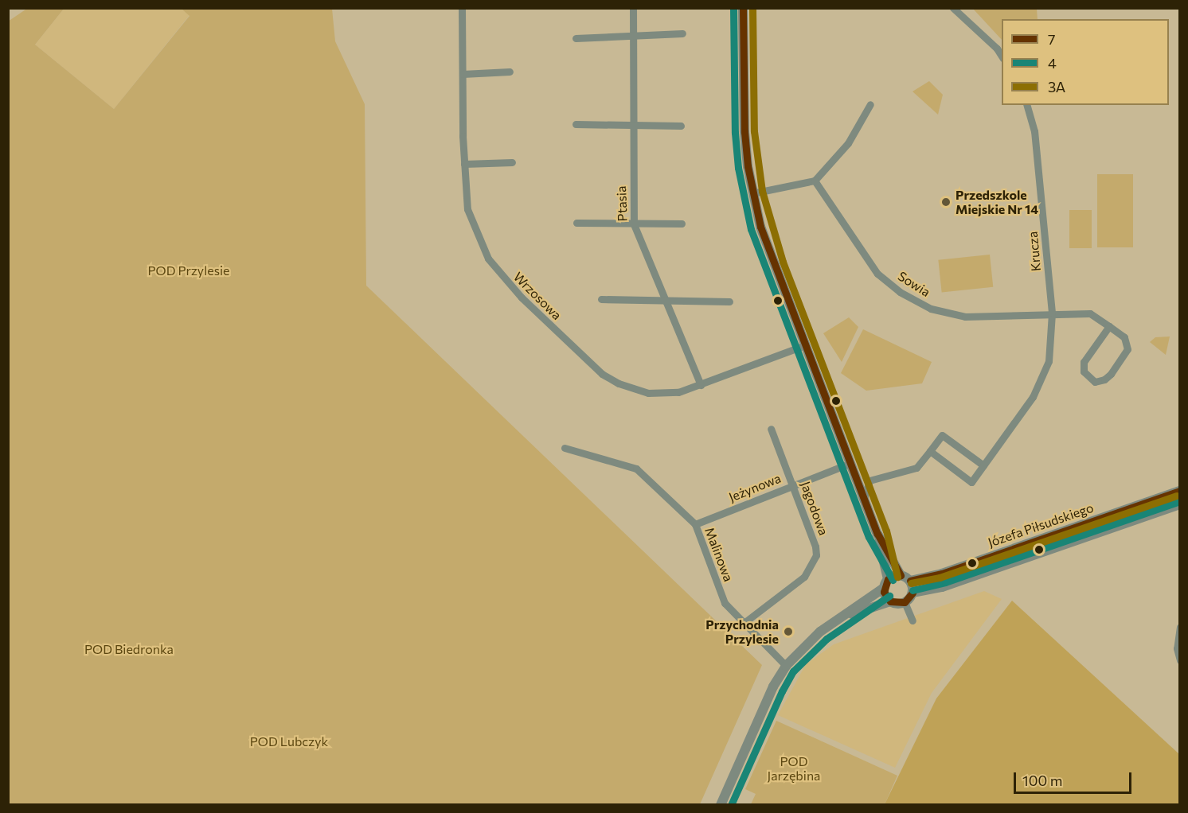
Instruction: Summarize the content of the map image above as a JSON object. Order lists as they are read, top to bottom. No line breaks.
{"streets":{"street":["Ptasia","Krucza","Sowia","Wrzosowa","Jeżynowa","Jagodowa","Józefa Piłsudskiego","Malinowa"]},"crossings":[["Ptasia","Wrzosowa"],["Krucza","Sowia"],["Jeżynowa","Jagodowa"],["Jeżynowa","Malinowa"],["Jagodowa","Malinowa"]],"parks":["POD Przylesie","POD Biedronka","POD Lubczyk","POD Jarzębina"],"places":["Przedszkole Miejskie Nr 14","Przychodnia Przylesie"],"lines":["transit line 7","transit line 4","transit line 3A"],"legend":["7","4","3A"],"scale_bar":"100 m"}
